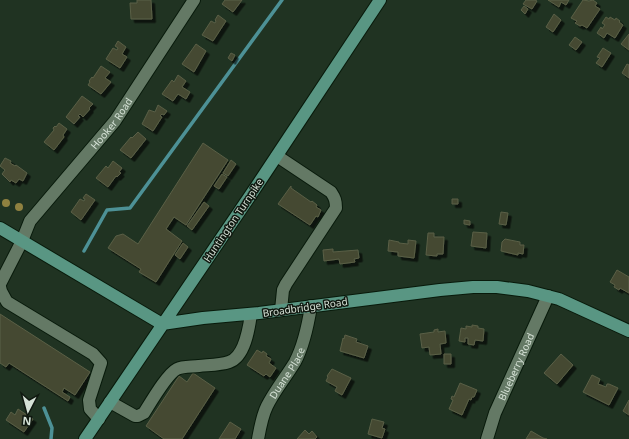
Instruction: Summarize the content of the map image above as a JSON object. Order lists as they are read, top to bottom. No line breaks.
{"streets":{"main road":["Huntington Turnpike","Broadbridge Road"],"street":["Hooker Road","Blueberry Road","Duane Place"]},"crossings":[["Huntington Turnpike","Broadbridge Road"],["Broadbridge Road","Blueberry Road"],["Broadbridge Road","Duane Place"]],"north":"bottom"}
